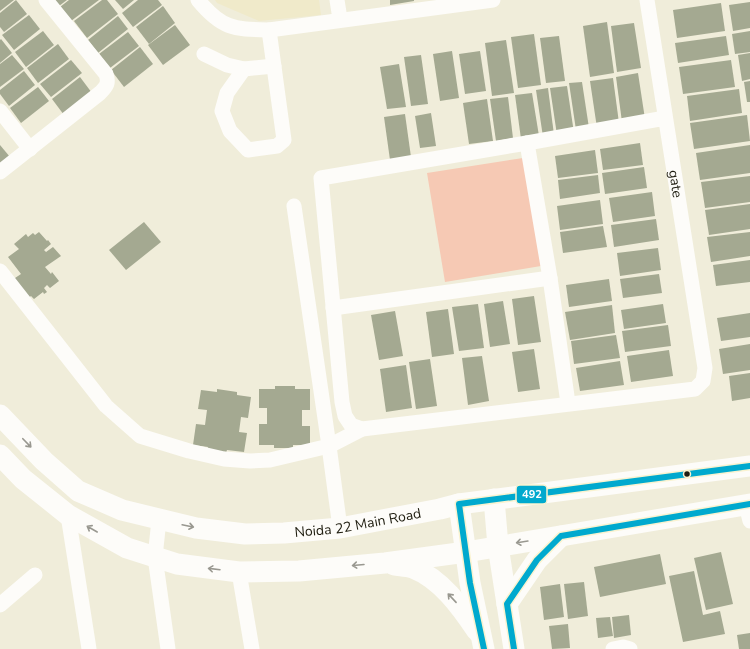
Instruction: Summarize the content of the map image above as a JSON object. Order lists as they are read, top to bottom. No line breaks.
{"streets":{"street":["gate","Noida 22 Main Road"]},"lines":["transit line 492"]}
